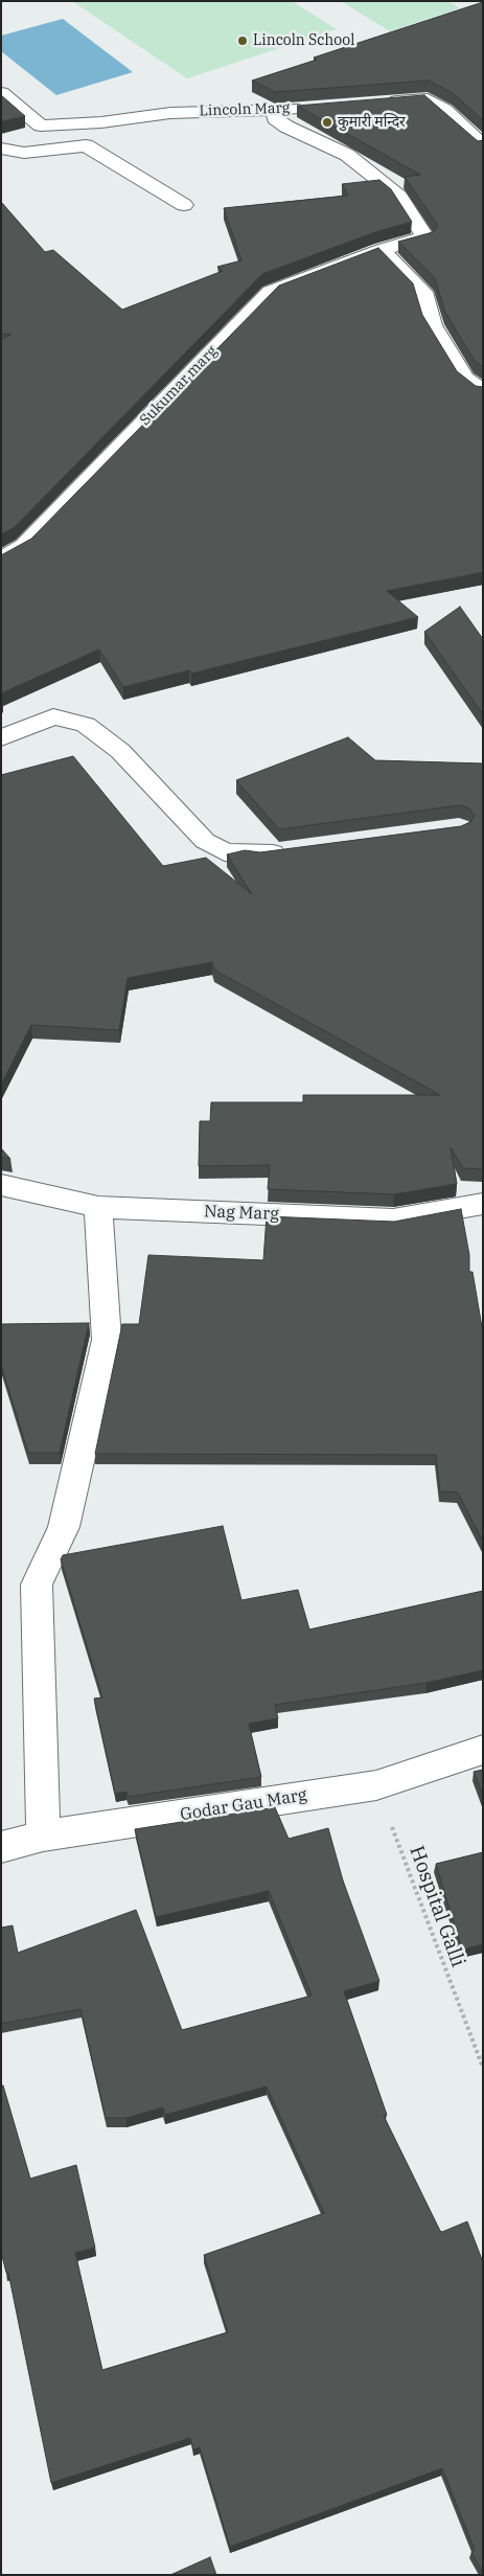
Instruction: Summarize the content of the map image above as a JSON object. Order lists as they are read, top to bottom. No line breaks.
{"streets":{"street":["Lincoln Marg","Sukumar marg","Nag Marg","Godar Gau Marg"],"path":["Hospital Galli"]},"crossings":[["Lincoln Marg","Sukumar marg"],["Godar Gau Marg","Hospital Galli"]],"places":["Lincoln School","कुमारी मन्दिर"]}
